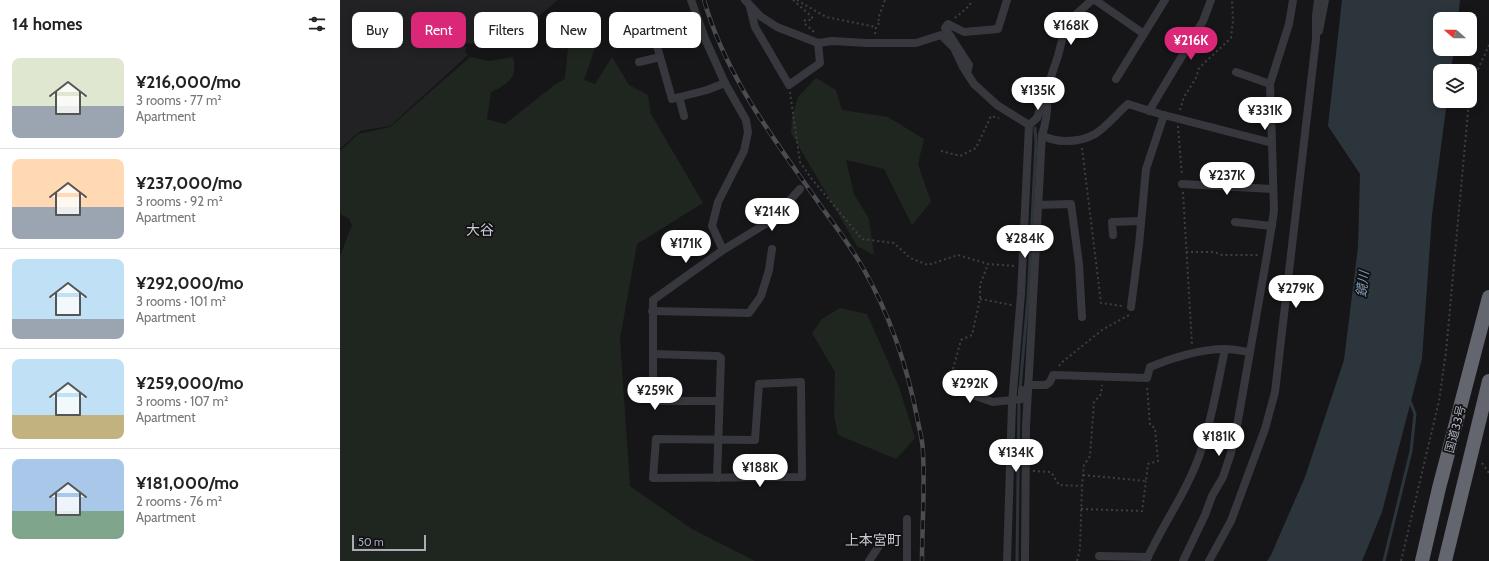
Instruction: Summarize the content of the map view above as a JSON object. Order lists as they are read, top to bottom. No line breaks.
{"streets":{"highway":["国道33号"]},"districts":["大谷","上本宮町"],"water":["鏡川"],"scale_bar":"50 m","north":"left","page":{"heading":"14 homes","price":["¥168K","¥216K","¥135K","¥331K","¥237K","¥214K","¥284K","¥171K","¥279K","¥292K","¥259K","¥181K","¥134K","¥188K"],"chip":["Buy","Rent","Filters","New","Apartment"],"list":[{"name":"¥216,000/mo","note":"3 rooms · 77 m² · Apartment"},{"name":"¥237,000/mo","note":"3 rooms · 92 m² · Apartment"},{"name":"¥292,000/mo","note":"3 rooms · 101 m² · Apartment"},{"name":"¥259,000/mo","note":"3 rooms · 107 m² · Apartment"},{"name":"¥181,000/mo","note":"2 rooms · 76 m² · Apartment"}],"scale":"50 m"}}
